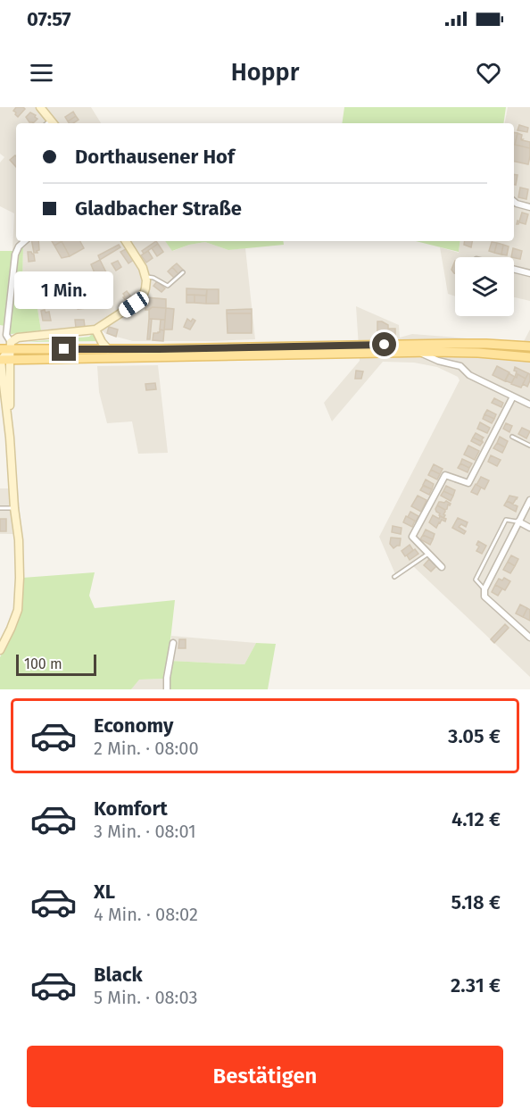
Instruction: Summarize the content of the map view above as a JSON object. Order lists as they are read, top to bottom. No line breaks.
{"scale_bar":"100 m","page":{"status":"07:57","header":"Hoppr","banner":["Dorthausener Hof","Gladbacher Straße"],"bubble":"1 Min.","scale":"100 m","list":[{"name":"Economy","note":"2 Min. · 08:00","value":"3.05 €"},{"name":"Komfort","note":"3 Min. · 08:01","value":"4.12 €"},{"name":"XL","note":"4 Min. · 08:02","value":"5.18 €"},{"name":"Black","note":"5 Min. · 08:03","value":"2.31 €"}],"buttons":"Bestätigen"}}
